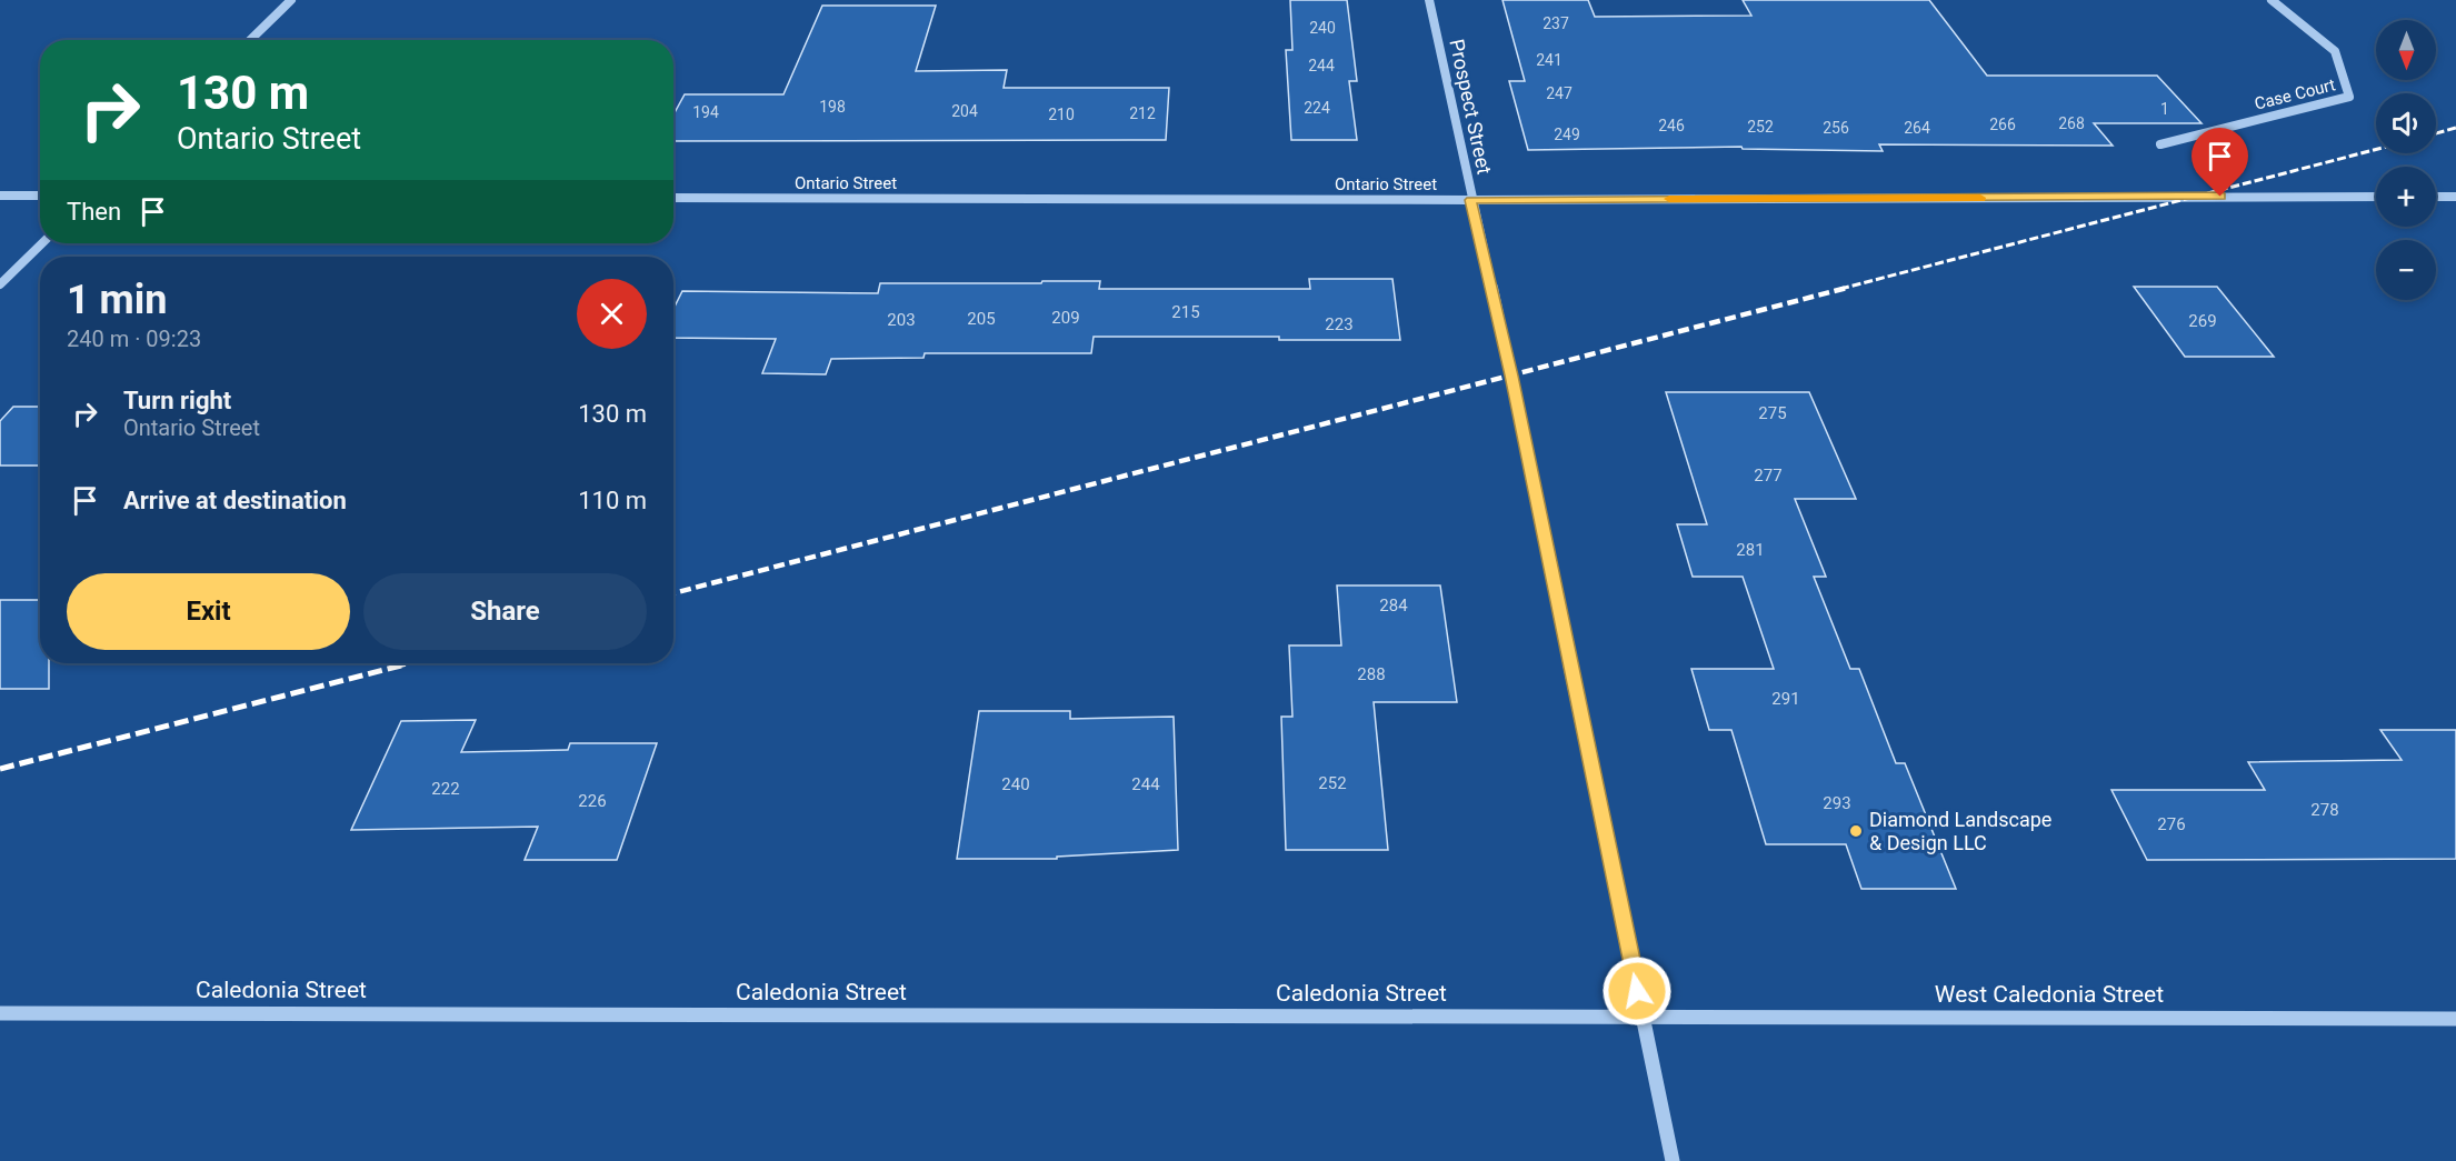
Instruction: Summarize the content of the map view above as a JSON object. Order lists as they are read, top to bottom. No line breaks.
{"streets":{"street":["Case Court","Prospect Street","Ontario Street","Caledonia Street","West Caledonia Street"]},"crossings":[["Prospect Street","Ontario Street"],["Prospect Street","Caledonia Street"],["Prospect Street","West Caledonia Street"],["Caledonia Street","West Caledonia Street"]],"places":["Diamond Landscape & Design LLC"],"house_numbers":["237","240","241","244","247","198","224","1","204","194","212","210","268","266","246","252","256","264","249","215","209","205","203","269","223","275","277","281","284","288","291","252","240","244","222","226","293","278","276"],"north":"bottom","page":{"map_buttons":["+","−"],"turn":["130 m","Ontario Street"],"then":"Then","heading":["1 min","240 m · 09:23"],"list":[{"name":"Turn right","note":"Ontario Street","value":"130 m"},{"name":"Arrive at destination","value":"110 m"}],"buttons":["Exit","Share"]}}
